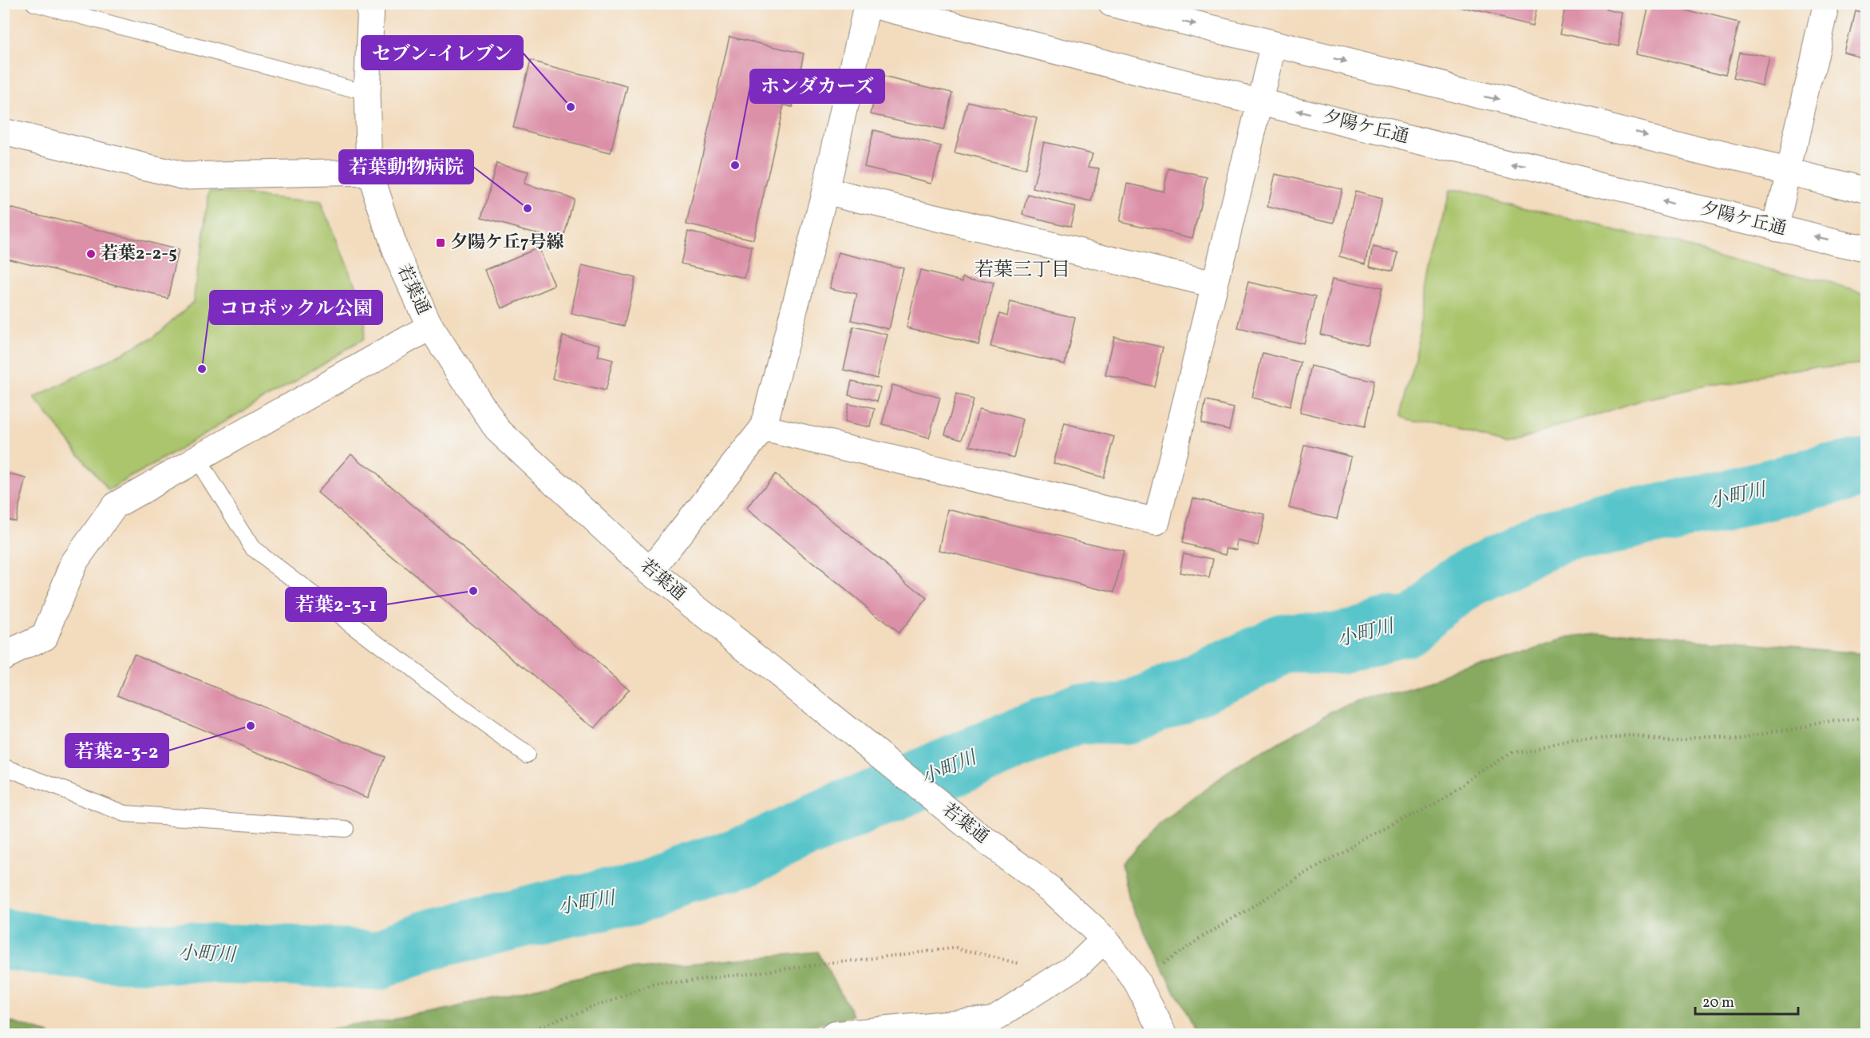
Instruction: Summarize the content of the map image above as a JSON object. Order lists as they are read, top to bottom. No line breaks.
{"streets":{"street":["夕陽ケ丘通","若葉通"]},"districts":["若葉三丁目"],"water":["小町川"],"places":{"other":["セブン-イレブン","ホンダカーズ","若葉動物病院","若葉2-2-5","コロポックル公園","若葉2-3-1","若葉2-3-2"],"transit":["夕陽ケ丘7号線"]},"scale_bar":"20 m"}
